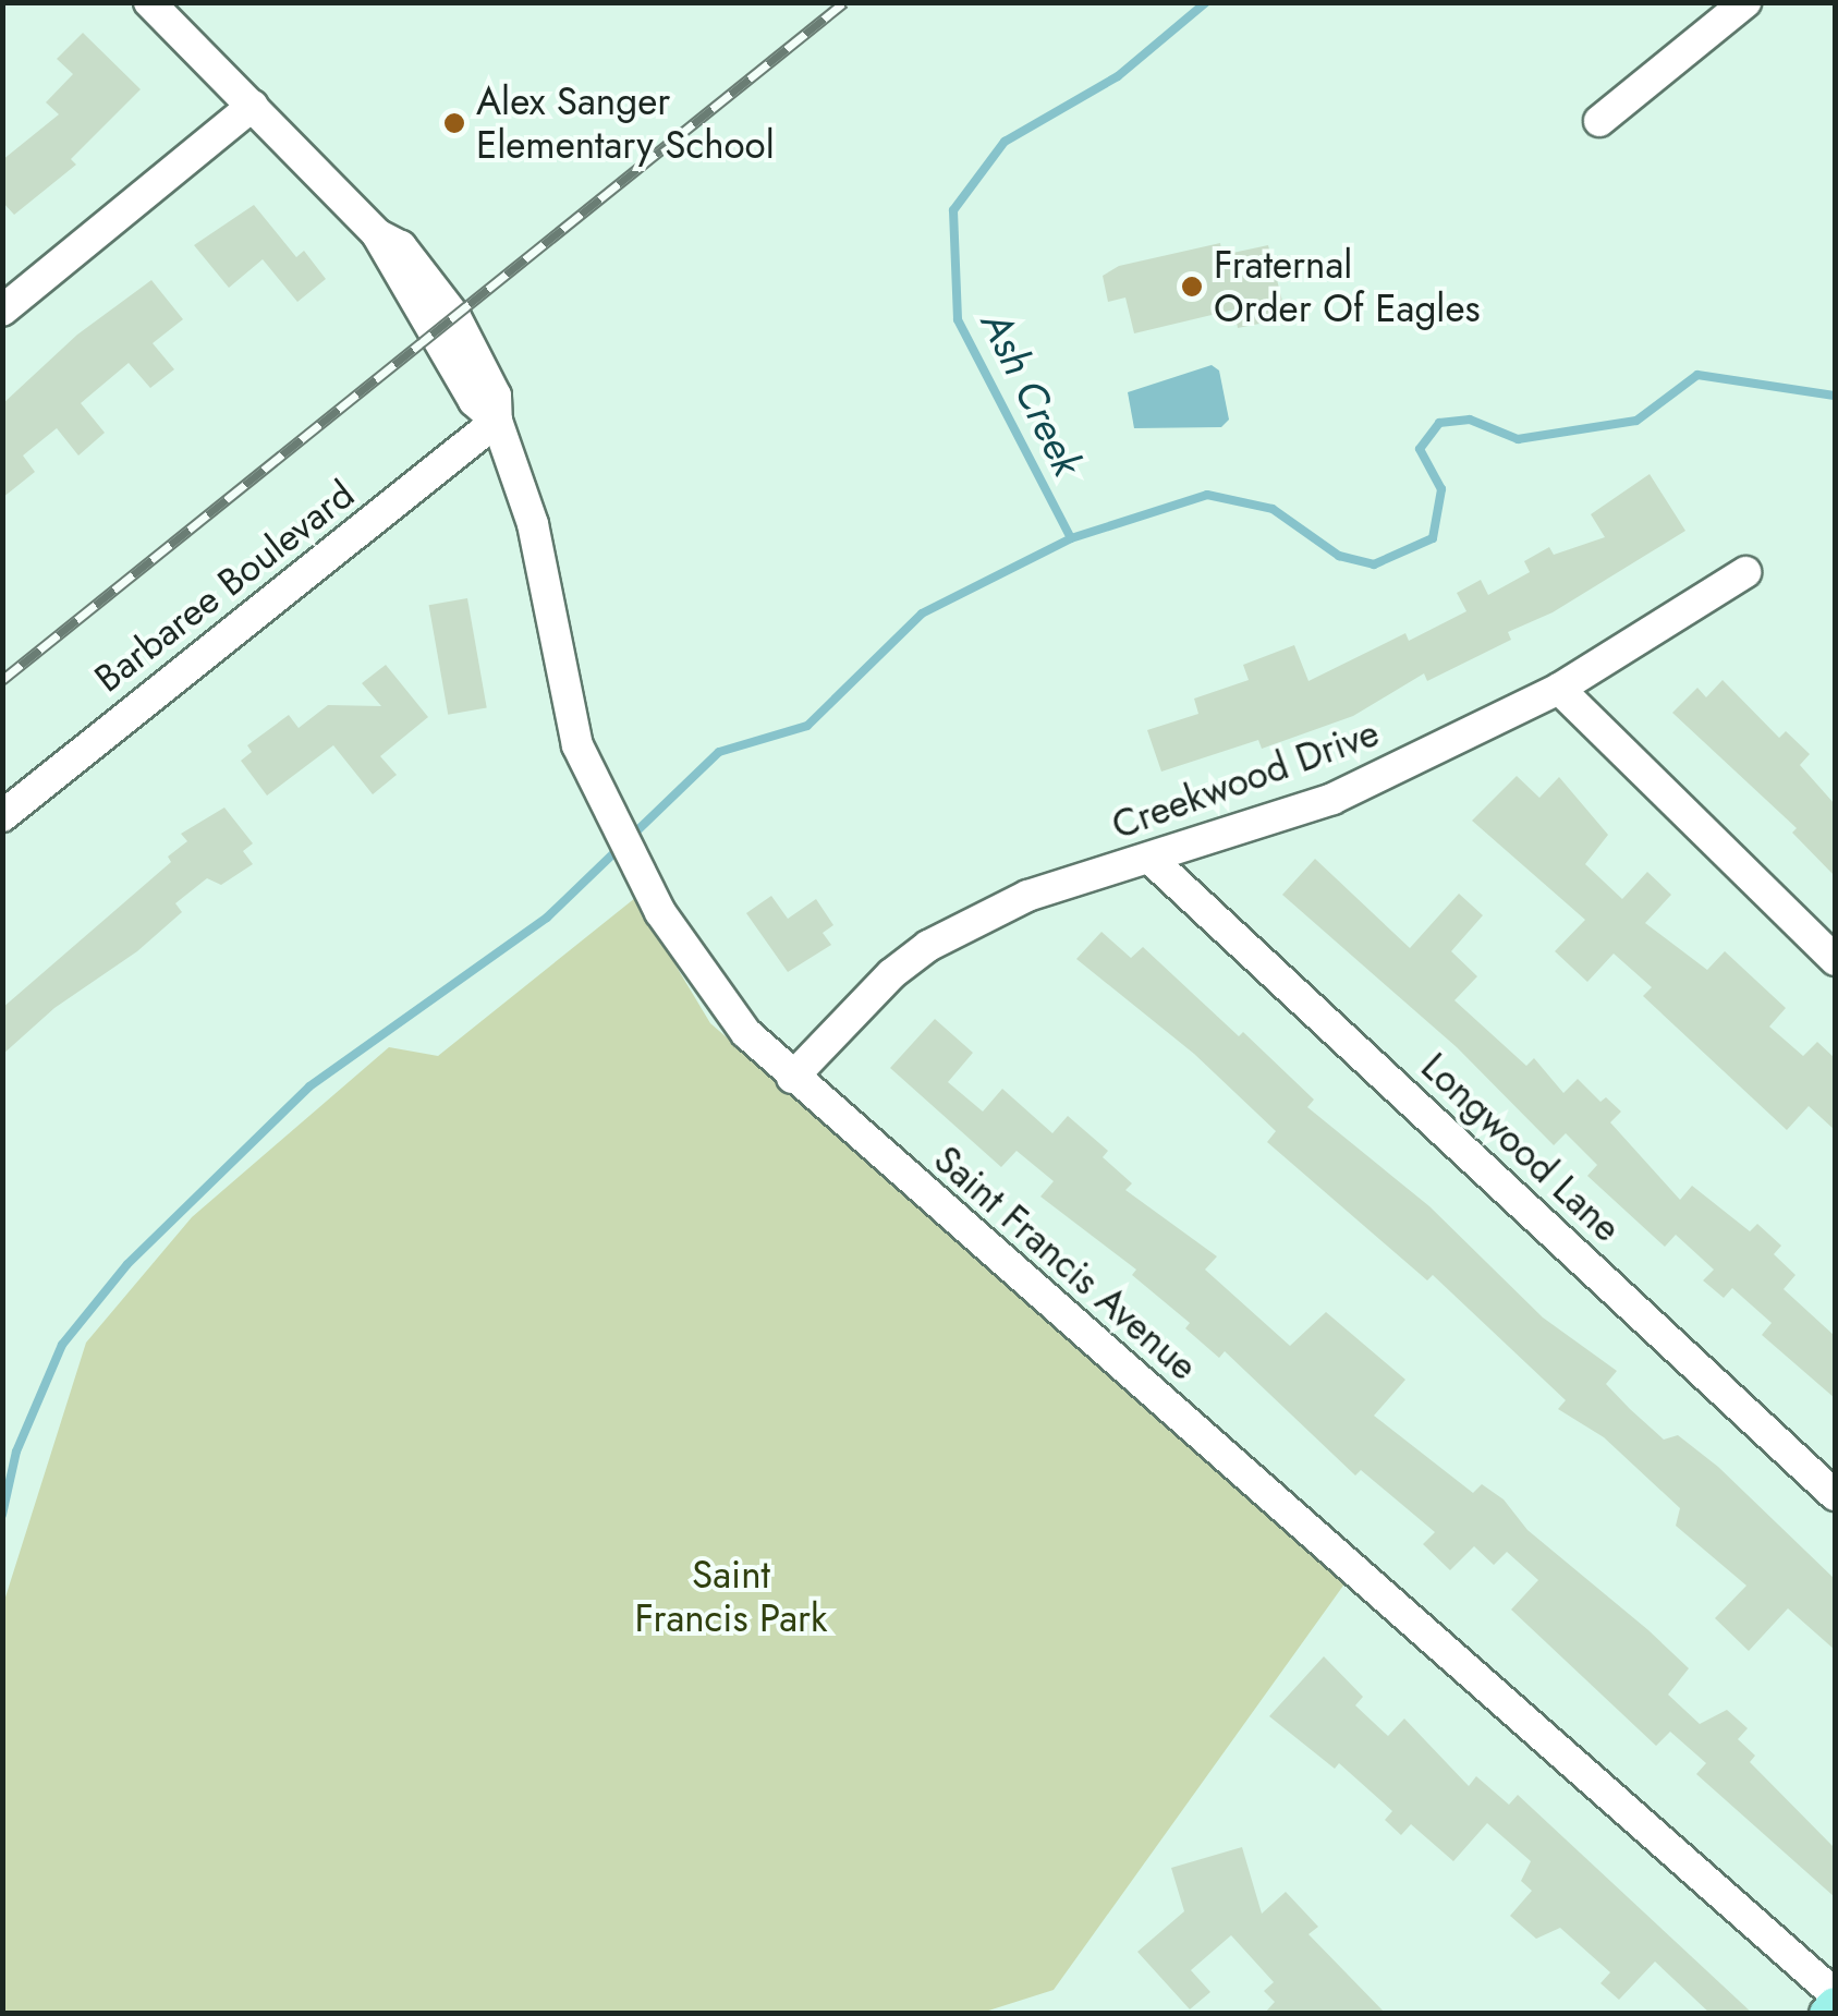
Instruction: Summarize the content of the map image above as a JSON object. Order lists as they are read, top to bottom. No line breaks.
{"streets":{"street":["Barbaree Boulevard","Creekwood Drive","Longwood Lane","Saint Francis Avenue"]},"crossings":[["Barbaree Boulevard","Saint Francis Avenue"],["Creekwood Drive","Longwood Lane"],["Creekwood Drive","Saint Francis Avenue"]],"water":["Ash Creek"],"parks":["Saint Francis Park"],"places":["Alex Sanger Elementary School","Fraternal Order Of Eagles"]}
